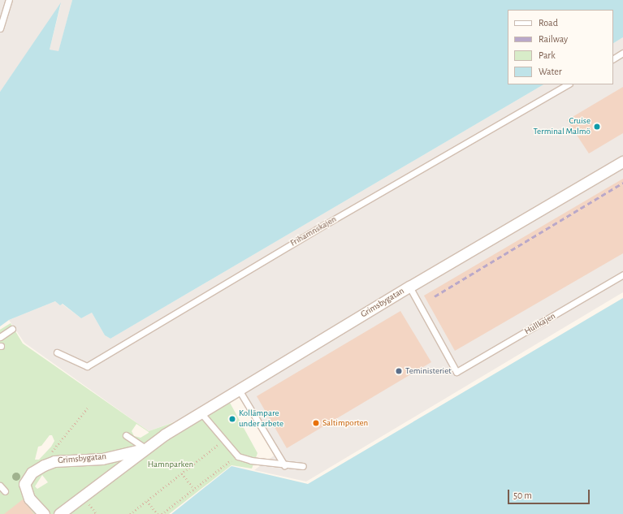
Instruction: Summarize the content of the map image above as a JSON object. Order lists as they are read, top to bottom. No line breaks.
{"streets":{"street":["Grimsbygatan"],"lane":["Frihamnskajen","Hullkajen"]},"crossings":[["Grimsbygatan","Hullkajen"]],"parks":["Hamnparken"],"places":["Cruise Terminal Malmö","Teministeriet","Kollämpare under arbete","Saltimporten"],"legend":["Road","Railway","Park","Water"],"scale_bar":"50 m"}
